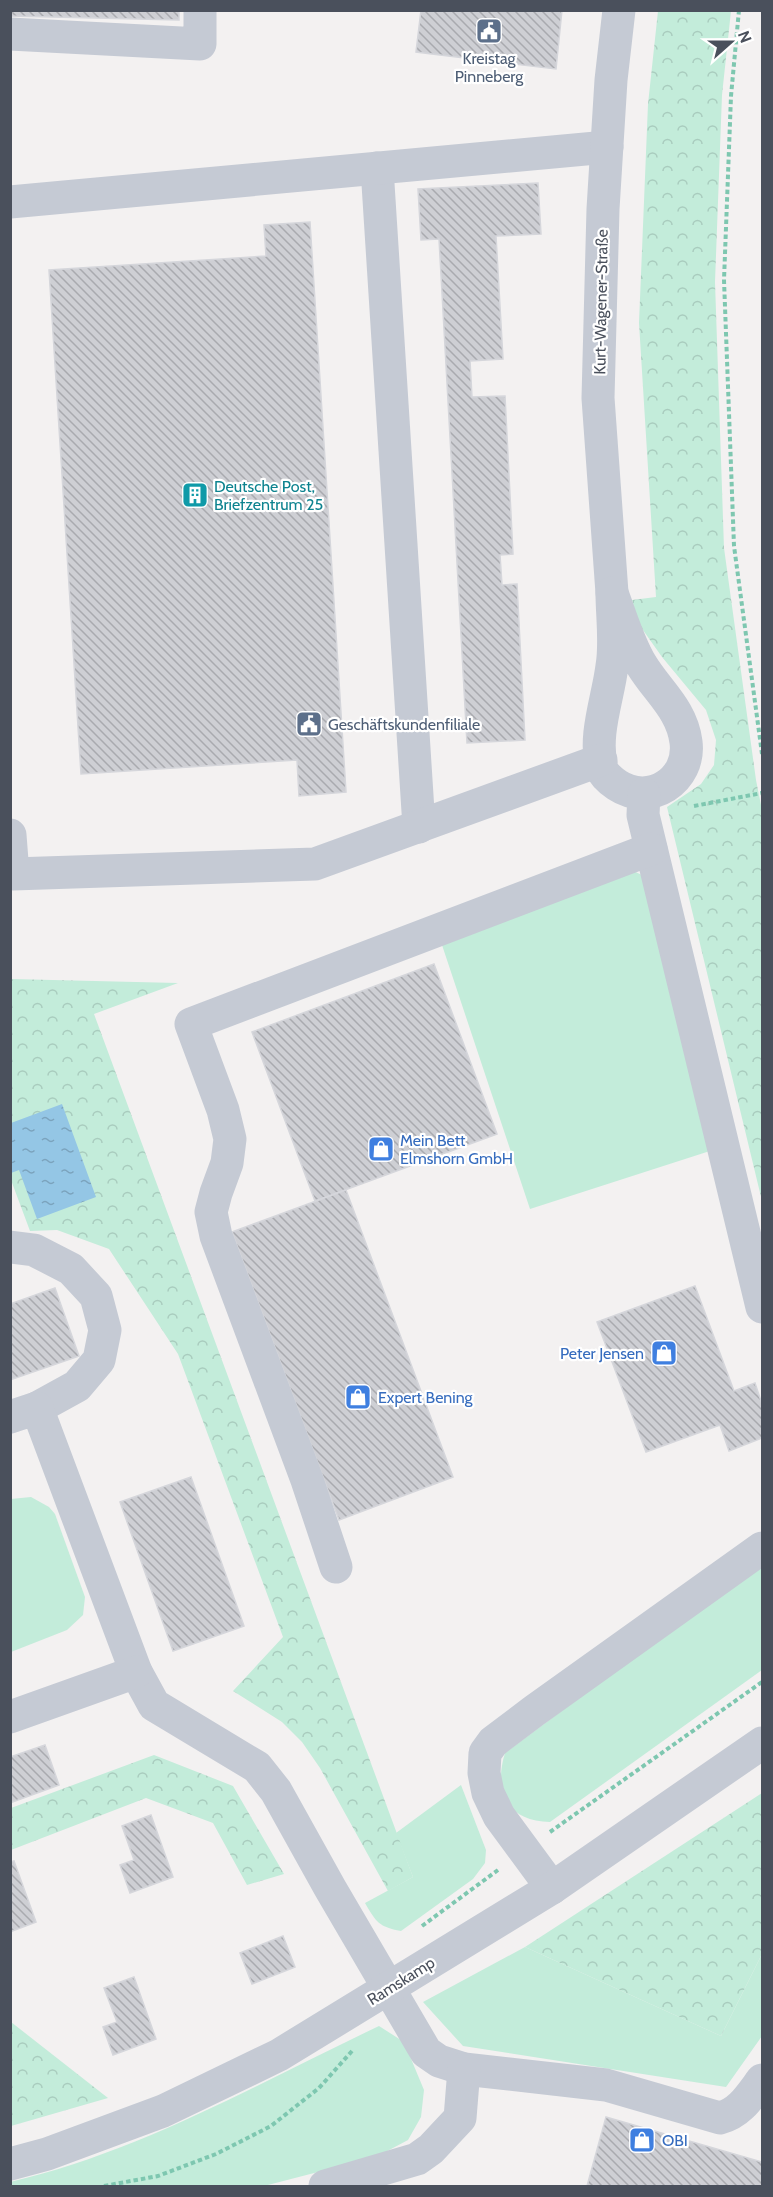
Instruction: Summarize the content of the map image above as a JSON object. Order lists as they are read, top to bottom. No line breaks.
{"streets":{"street":["Kurt-Wagener-Straße","Ramskamp"]},"places":{"public building":["Kreistag Pinneberg","Geschäftskundenfiliale"],"building":["Deutsche Post, Briefzentrum 25"],"shop":["Mein Bett Elmshorn GmbH","Peter Jensen","Expert Bening","OBI"]},"north":"right"}
